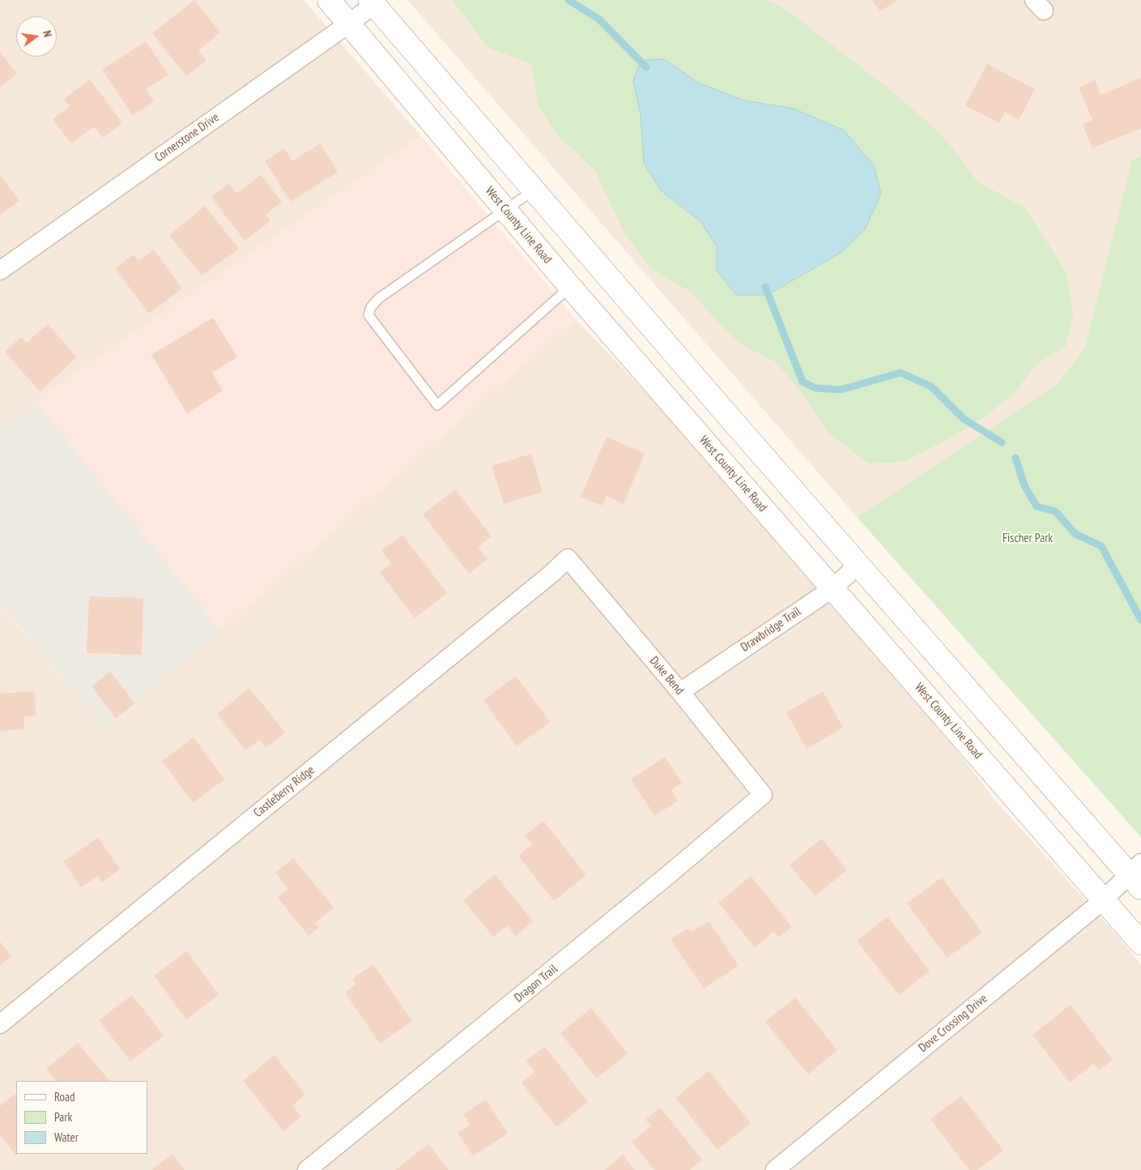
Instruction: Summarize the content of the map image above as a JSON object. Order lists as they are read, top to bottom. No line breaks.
{"streets":{"main road":["West County Line Road"],"street":["Cornerstone Drive","Drawbridge Trail","Duke Bend","Castleberry Ridge","Dragon Trail","Dove Crossing Drive"]},"crossings":[["Cornerstone Drive","West County Line Road"],["West County Line Road","Drawbridge Trail"],["West County Line Road","Dove Crossing Drive"],["Drawbridge Trail","Duke Bend"],["Duke Bend","Castleberry Ridge"],["Duke Bend","Dragon Trail"]],"parks":["Fischer Park"],"legend":["Road","Park","Water"],"north":"right"}
